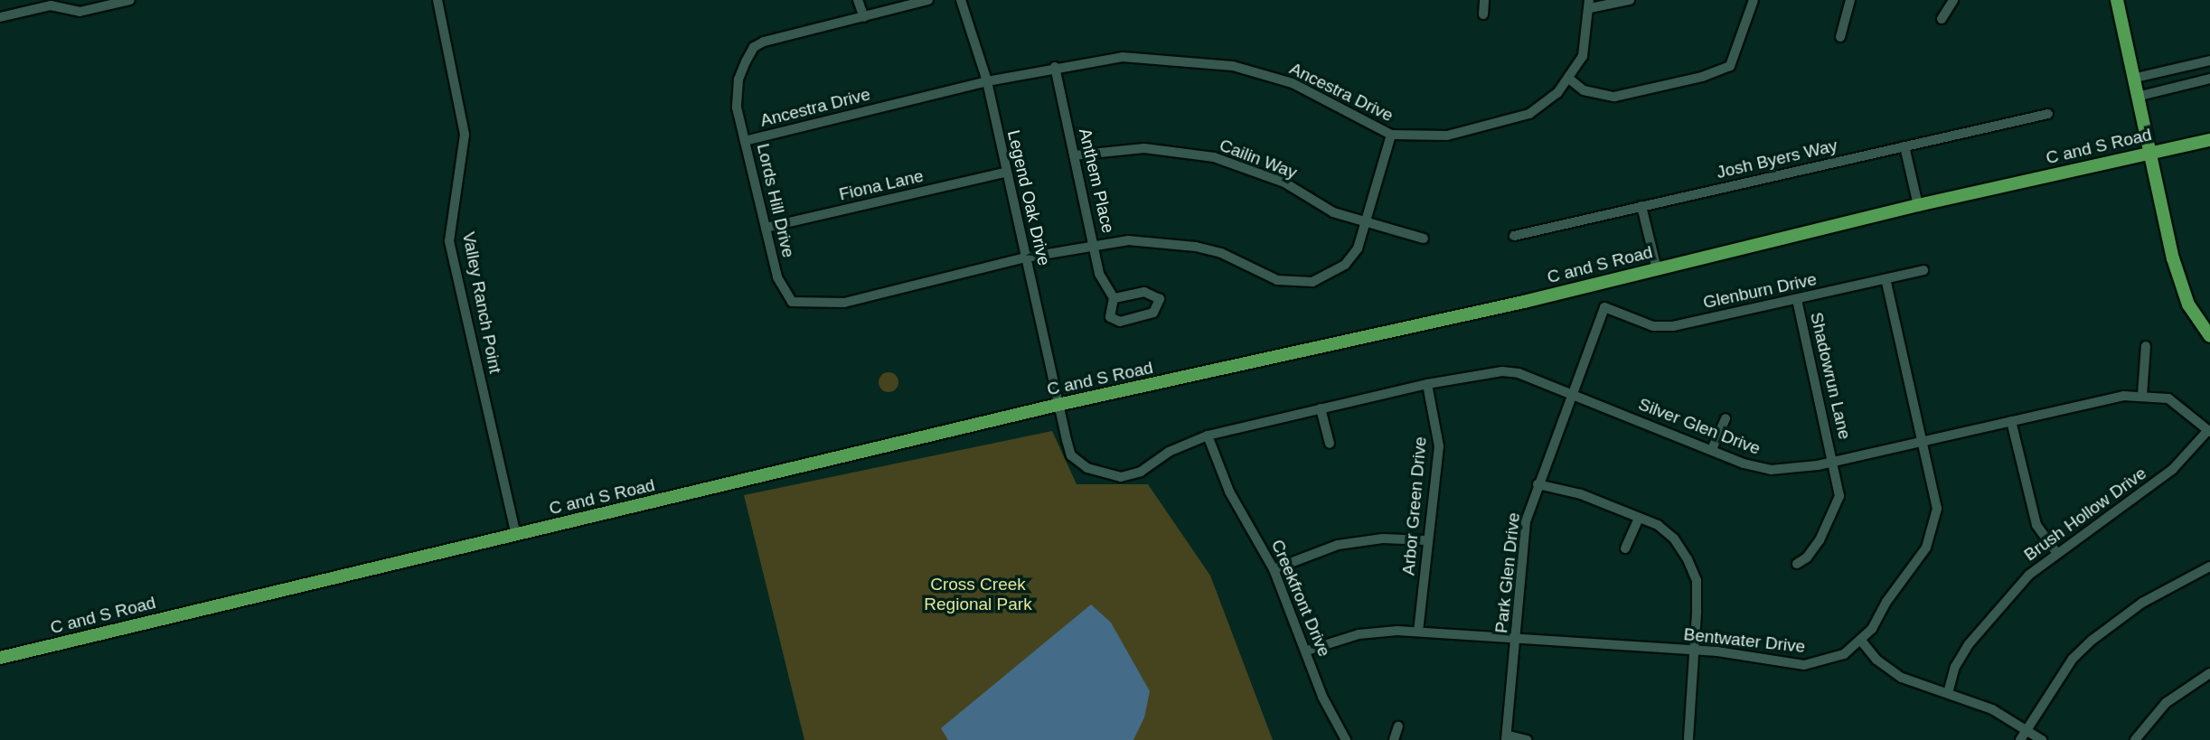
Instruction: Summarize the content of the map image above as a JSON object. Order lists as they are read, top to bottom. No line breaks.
{"streets":{"main road":["C and S Road"],"street":["Ancestra Drive","Cailin Way","Josh Byers Way","Anthem Place","Fiona Lane","Legend Oak Drive","Lords Hill Drive","Glenburn Drive","Valley Ranch Point","Shadowrun Lane","Silver Glen Drive","Arbor Green Drive","Brush Hollow Drive","Park Glen Drive","Creekfront Drive","Bentwater Drive"]},"crossings":[["Ancestra Drive","Anthem Place"],["Ancestra Drive","Legend Oak Drive"],["Ancestra Drive","Lords Hill Drive"],["C and S Road","Legend Oak Drive"],["C and S Road","Valley Ranch Point"],["C and S Road","Silver Glen Drive"],["Cailin Way","Anthem Place"],["Fiona Lane","Legend Oak Drive"],["Fiona Lane","Lords Hill Drive"],["Legend Oak Drive","Lords Hill Drive"],["Legend Oak Drive","Silver Glen Drive"],["Glenburn Drive","Shadowrun Lane"],["Glenburn Drive","Park Glen Drive"],["Glenburn Drive","Bentwater Drive"],["Shadowrun Lane","Silver Glen Drive"],["Silver Glen Drive","Arbor Green Drive"],["Silver Glen Drive","Brush Hollow Drive"],["Silver Glen Drive","Park Glen Drive"],["Silver Glen Drive","Creekfront Drive"],["Silver Glen Drive","Bentwater Drive"],["Arbor Green Drive","Bentwater Drive"],["Park Glen Drive","Bentwater Drive"],["Creekfront Drive","Bentwater Drive"]],"parks":["Cross Creek Regional Park"]}
